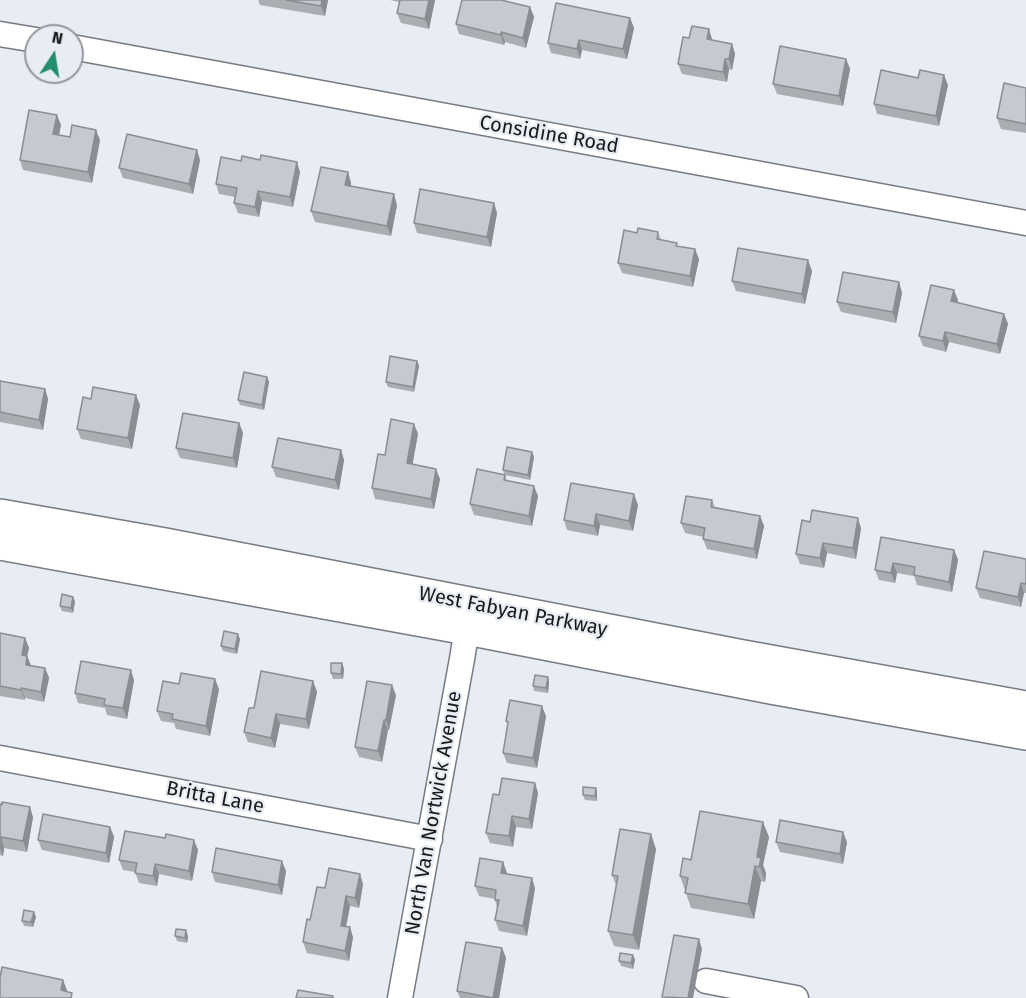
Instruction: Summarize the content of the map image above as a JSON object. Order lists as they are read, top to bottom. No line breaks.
{"streets":{"main road":["West Fabyan Parkway"],"street":["Considine Road","Britta Lane","North Van Nortwick Avenue"]},"crossings":[["West Fabyan Parkway","North Van Nortwick Avenue"],["Britta Lane","North Van Nortwick Avenue"]],"north":"top"}
